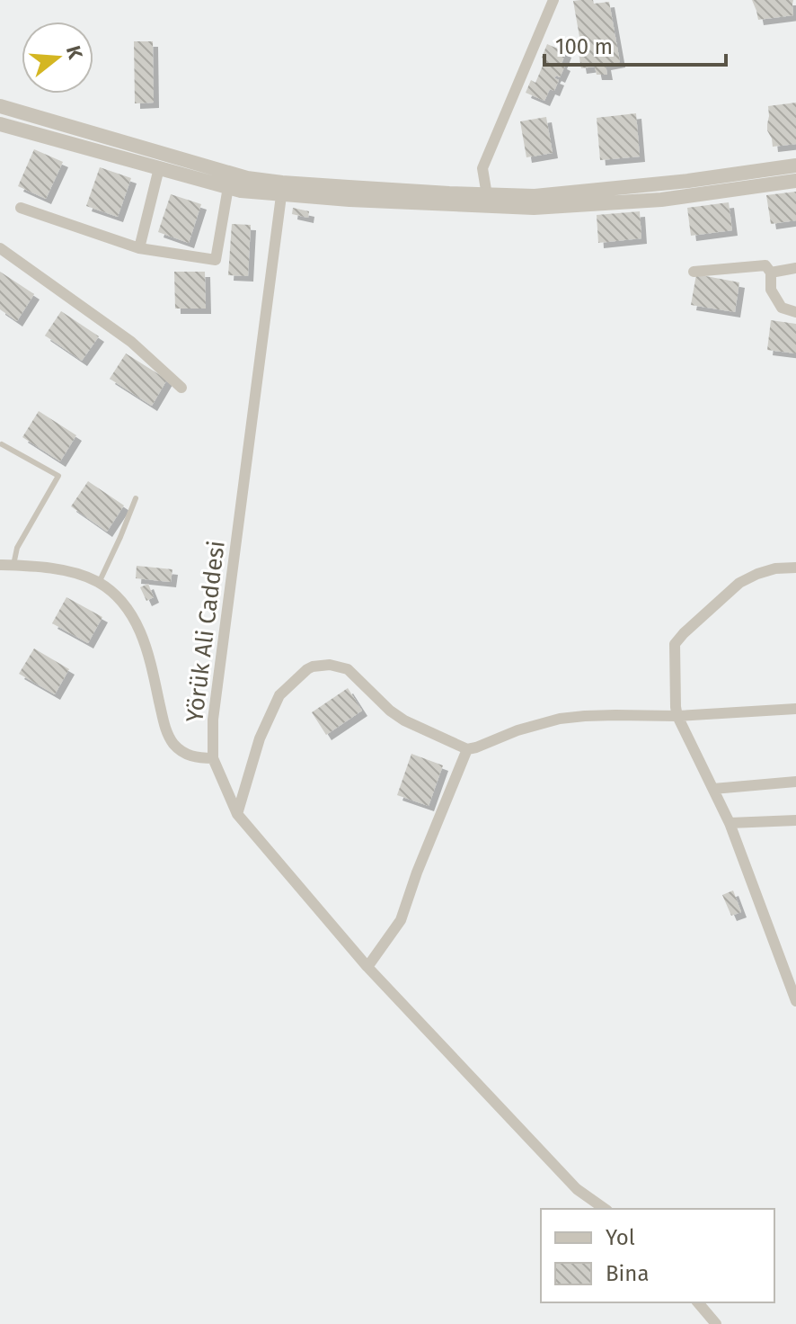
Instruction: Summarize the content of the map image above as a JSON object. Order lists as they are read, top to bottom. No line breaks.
{"streets":{"street":["Yörük Ali Caddesi"]},"legend":["Yol","Bina"],"scale_bar":"100 m","north":"right"}
